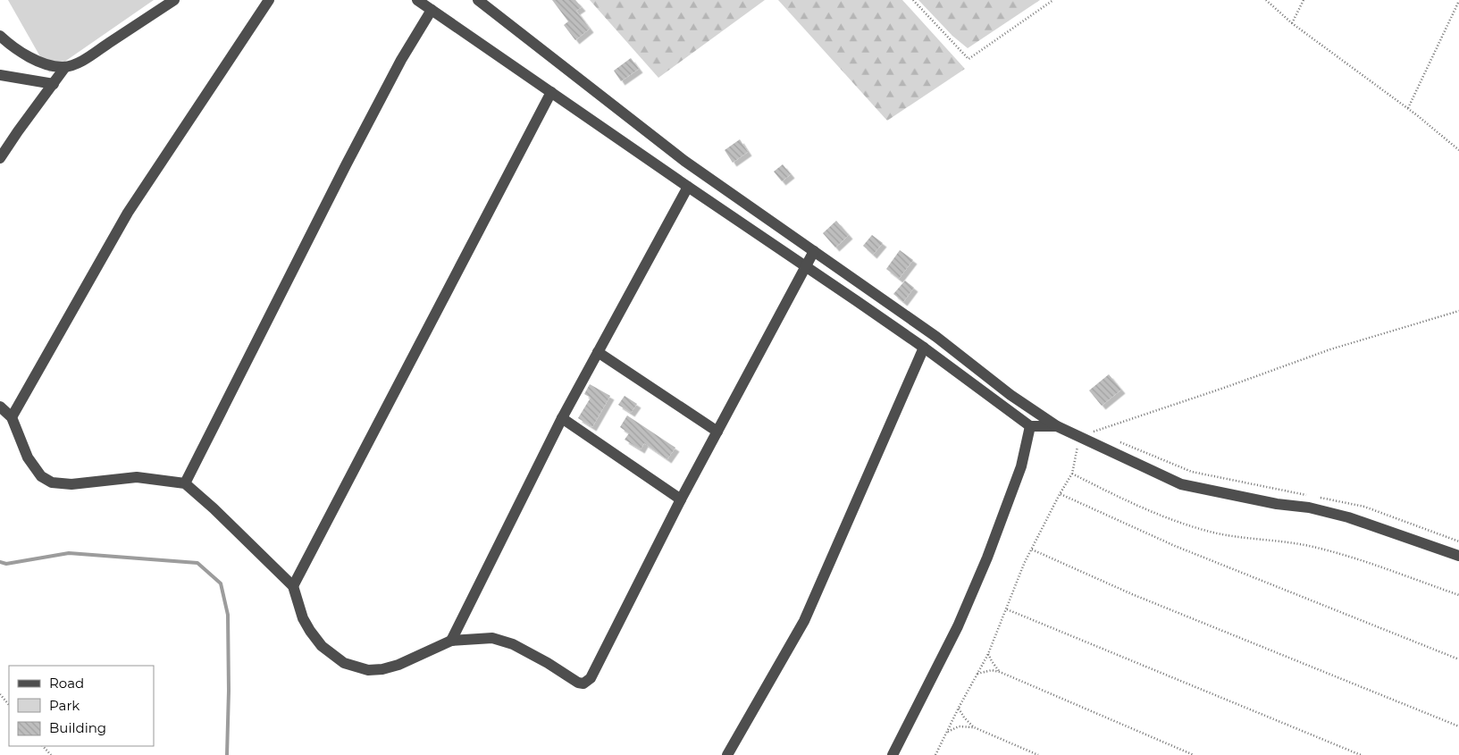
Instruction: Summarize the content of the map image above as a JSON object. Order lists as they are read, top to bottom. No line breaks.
{"legend":["Road","Park","Building"]}
